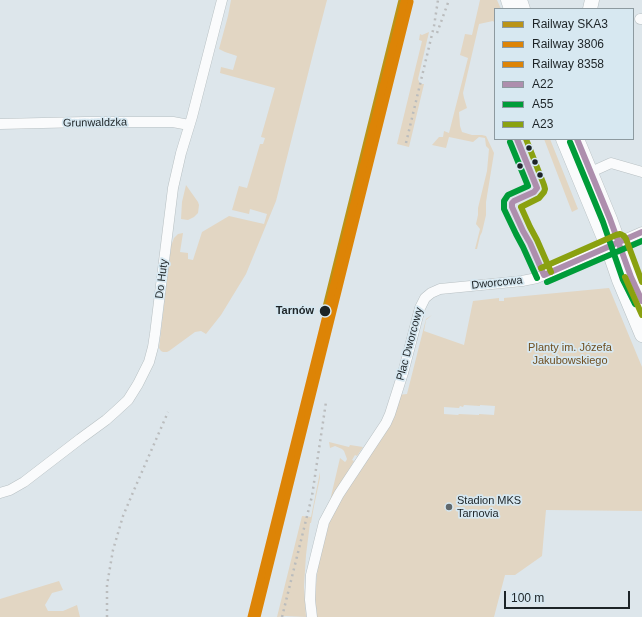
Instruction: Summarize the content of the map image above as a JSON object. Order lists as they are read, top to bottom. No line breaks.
{"streets":{"street":["Grunwaldzka","Do Huty","Dworcowa","Plac Dworcowy"]},"crossings":[["Grunwaldzka","Do Huty"],["Dworcowa","Plac Dworcowy"]],"parks":["Planty im. Józefa Jakubowskiego"],"places":["Tarnów","Stadion MKS Tarnovia"],"lines":["rail line SKA3","rail line 3806","rail line 8358","transit line A22","transit line A23","transit line A55"],"legend":["Railway SKA3","Railway 3806","Railway 8358","A22","A55","A23"],"scale_bar":"100 m"}
